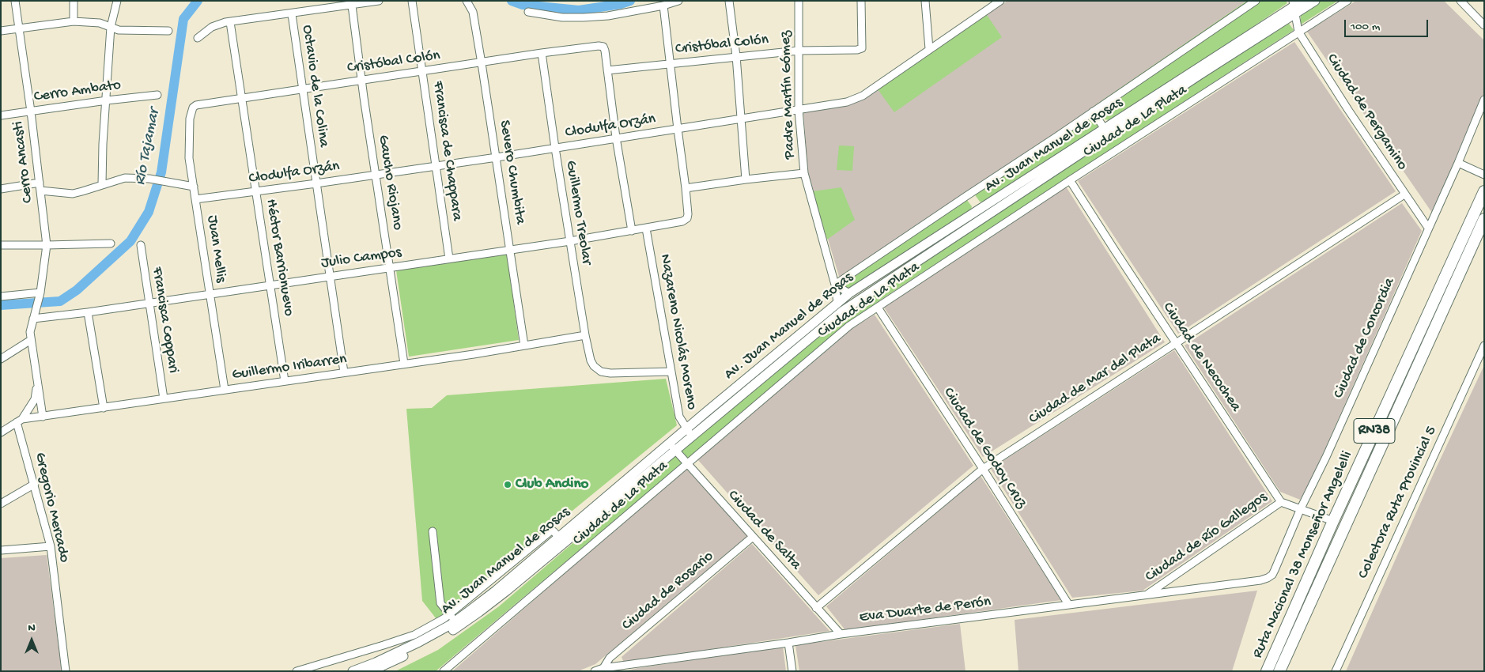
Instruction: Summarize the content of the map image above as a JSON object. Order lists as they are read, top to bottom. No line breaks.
{"streets":{"highway":["RN38","Ruta Nacional 38 Monseñor Angelelli"],"main road":["Av. Juan Manuel de Rosas"],"street":["Cristóbal Colón","Octavio de la Colina","Cerro Ambato","Padre Martín Gómez","Ciudad de Pergamino","Ciudad de La Plata","Clodulfa Orzán","Francisca de Chappara","Cerro Ancasti","Severo Chumbita","Gaucho Riojano","Guillermo Treolar","Juan Mellis","Héctor Barrionuevo","Julio Campos","Francisca Coppari","Nazareno Nicolás Moreno","Ciudad de Concordia","Ciudad de Necochea","Guillermo Iribarren","Ciudad de Mar del Plata","Ciudad de Godoy Cruz","Colectora Ruta Provincial 5","Gregorio Mercado","Ciudad de Salta","Ciudad de Río Gallegos","Ciudad de Rosario","Eva Duarte de Perón"]},"crossings":[["Cristóbal Colón","Octavio de la Colina"],["Cristóbal Colón","Padre Martín Gómez"],["Cristóbal Colón","Francisca de Chappara"],["Cristóbal Colón","Severo Chumbita"],["Cristóbal Colón","Gaucho Riojano"],["Cristóbal Colón","Guillermo Treolar"],["Cristóbal Colón","Juan Mellis"],["Cristóbal Colón","Héctor Barrionuevo"],["Octavio de la Colina","Clodulfa Orzán"],["Octavio de la Colina","Julio Campos"],["Octavio de la Colina","Guillermo Iribarren"],["Cerro Ambato","Cerro Ancasti"],["Padre Martín Gómez","Clodulfa Orzán"],["Padre Martín Gómez","Av. Juan Manuel de Rosas"],["Ciudad de Pergamino","Ciudad de La Plata"],["Ciudad de Pergamino","Av. Juan Manuel de Rosas"],["Ciudad de Pergamino","Ciudad de Concordia"],["Ciudad de Pergamino","Ciudad de Mar del Plata"],["Ciudad de La Plata","Ciudad de Necochea"],["Ciudad de La Plata","Ciudad de Godoy Cruz"],["Ciudad de La Plata","Ciudad de Salta"],["Clodulfa Orzán","Francisca de Chappara"],["Clodulfa Orzán","Severo Chumbita"],["Clodulfa Orzán","Gaucho Riojano"],["Clodulfa Orzán","Guillermo Treolar"],["Clodulfa Orzán","Juan Mellis"],["Clodulfa Orzán","Héctor Barrionuevo"],["Av. Juan Manuel de Rosas","Nazareno Nicolás Moreno"],["Av. Juan Manuel de Rosas","Ciudad de Salta"],["Francisca de Chappara","Julio Campos"],["Severo Chumbita","Julio Campos"],["Severo Chumbita","Guillermo Iribarren"],["Gaucho Riojano","Julio Campos"],["Gaucho Riojano","Guillermo Iribarren"],["Guillermo Treolar","Julio Campos"],["Guillermo Treolar","Nazareno Nicolás Moreno"],["Guillermo Treolar","Guillermo Iribarren"],["Juan Mellis","Julio Campos"],["Juan Mellis","Guillermo Iribarren"],["Héctor Barrionuevo","Julio Campos"],["Héctor Barrionuevo","Guillermo Iribarren"],["Julio Campos","Francisca Coppari"],["Julio Campos","Nazareno Nicolás Moreno"],["Francisca Coppari","Guillermo Iribarren"],["Ciudad de Concordia","Eva Duarte de Perón"],["Ciudad de Necochea","Ciudad de Mar del Plata"],["Ciudad de Necochea","Ciudad de Río Gallegos"],["Guillermo Iribarren","Gregorio Mercado"],["Ciudad de Mar del Plata","Ciudad de Godoy Cruz"],["Ciudad de Mar del Plata","Ciudad de Salta"],["Ciudad de Godoy Cruz","Eva Duarte de Perón"],["Ciudad de Salta","Ciudad de Rosario"],["Ciudad de Salta","Eva Duarte de Perón"],["Ciudad de Río Gallegos","Eva Duarte de Perón"],["Ciudad de Rosario","Eva Duarte de Perón"]],"water":["Río Tajamar"],"places":["Club Andino"],"scale_bar":"100 m","north":"top"}
